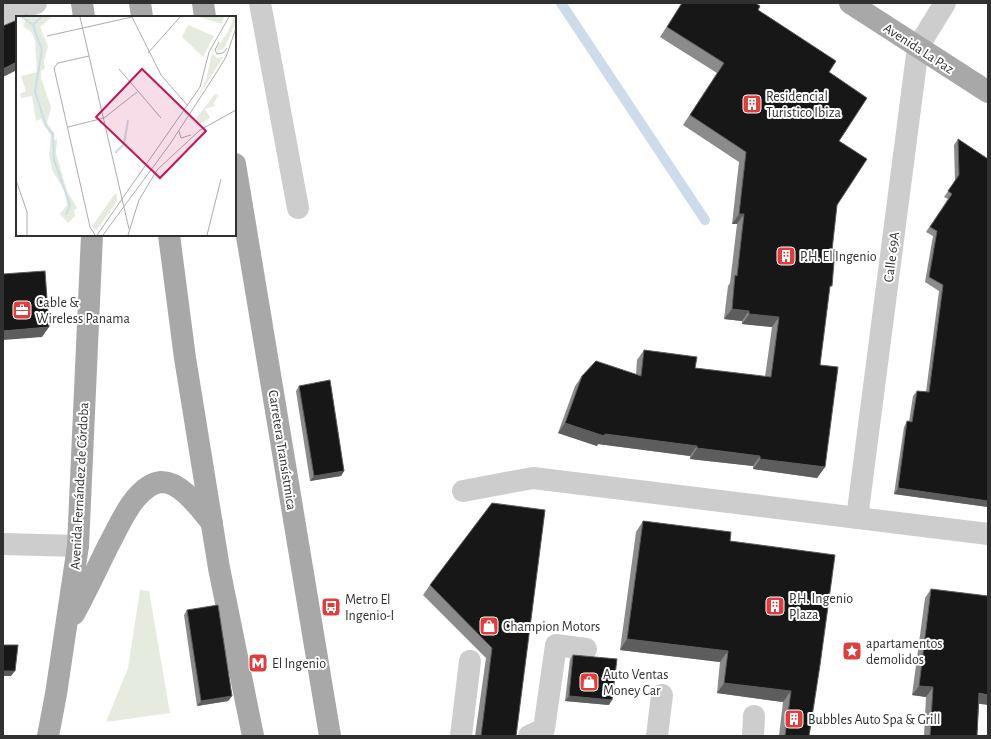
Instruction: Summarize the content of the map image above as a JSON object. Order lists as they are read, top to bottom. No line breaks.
{"streets":{"main road":["Avenida La Paz","Carretera Transístmica","Avenida Fernández de Córdoba"],"street":["Calle 69A"]},"crossings":[["Avenida La Paz","Calle 69A"]],"places":{"building":["Residencial Turistico Ibiza","P.H. El Ingenio","P.H. Ingenio Plaza","Bubbles Auto Spa & Grill"],"office":["Cable & Wireless Panama"],"bus stop":["Metro El Ingenio-I"],"shop":["Champion Motors","Auto Ventas Money Car"],"place":["apartamentos demolidos"],"metro station":["El Ingenio"]}}
